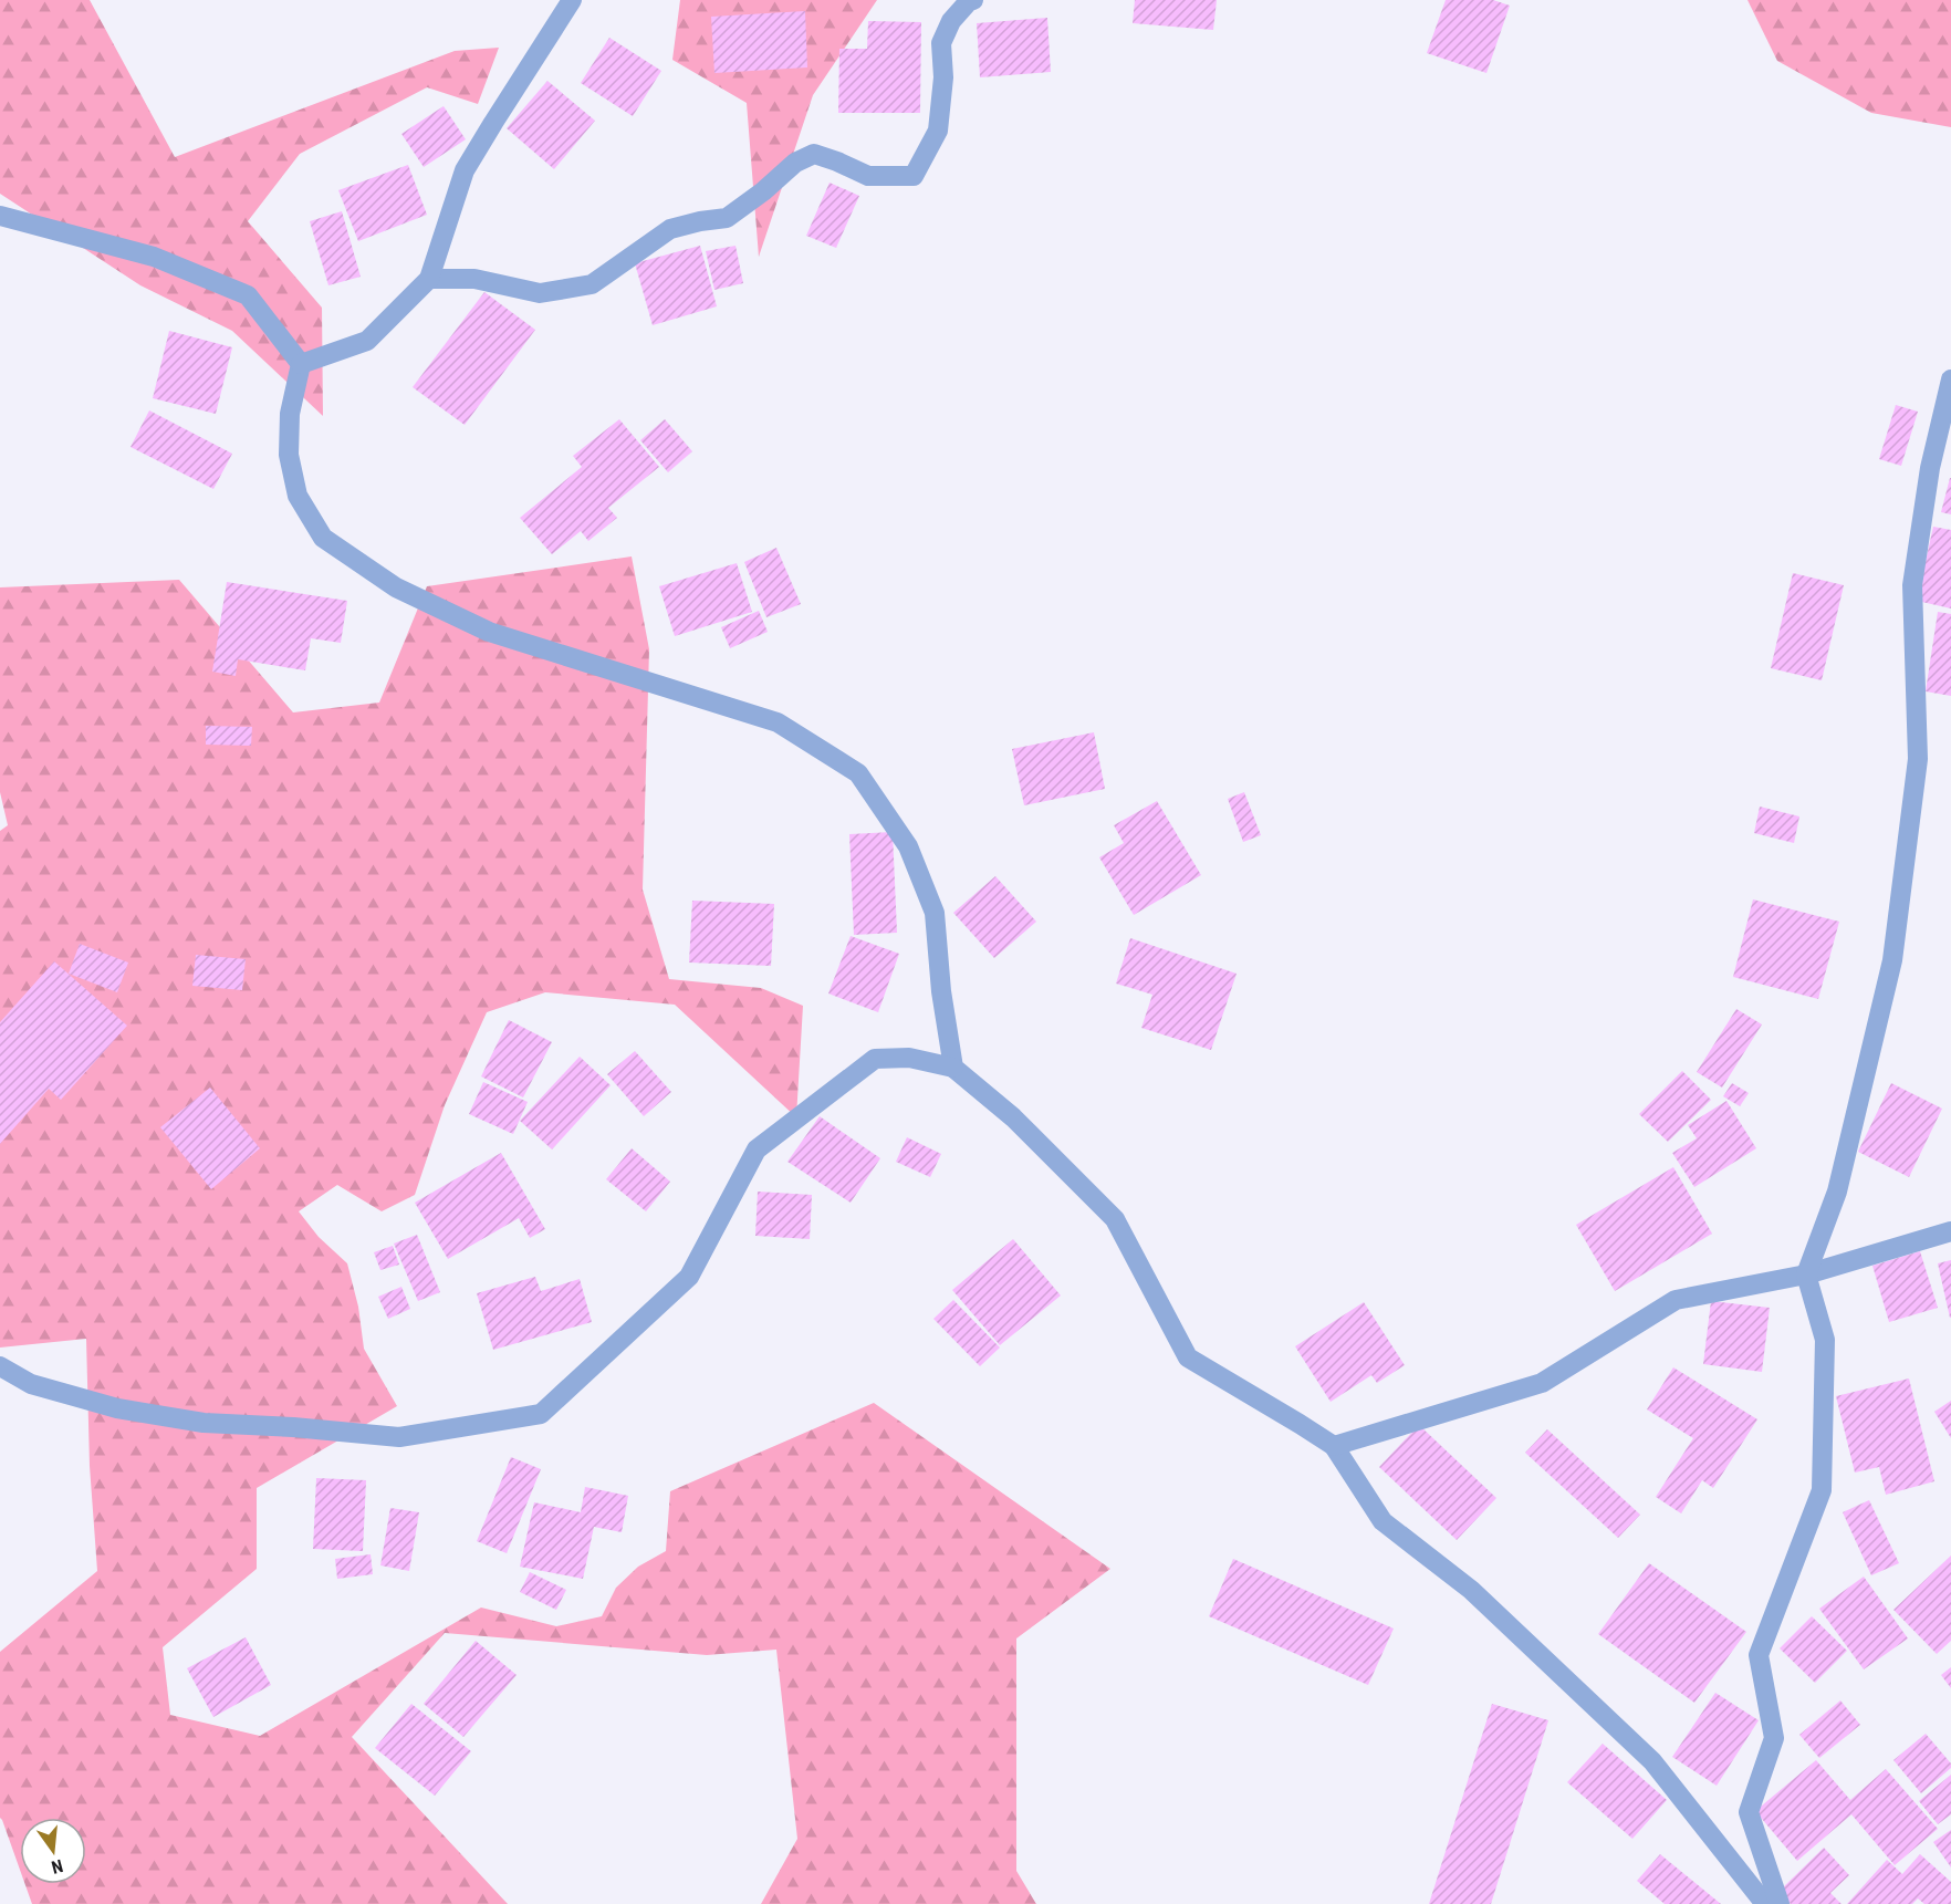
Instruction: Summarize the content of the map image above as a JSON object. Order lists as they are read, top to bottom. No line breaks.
{"north":"bottom"}
